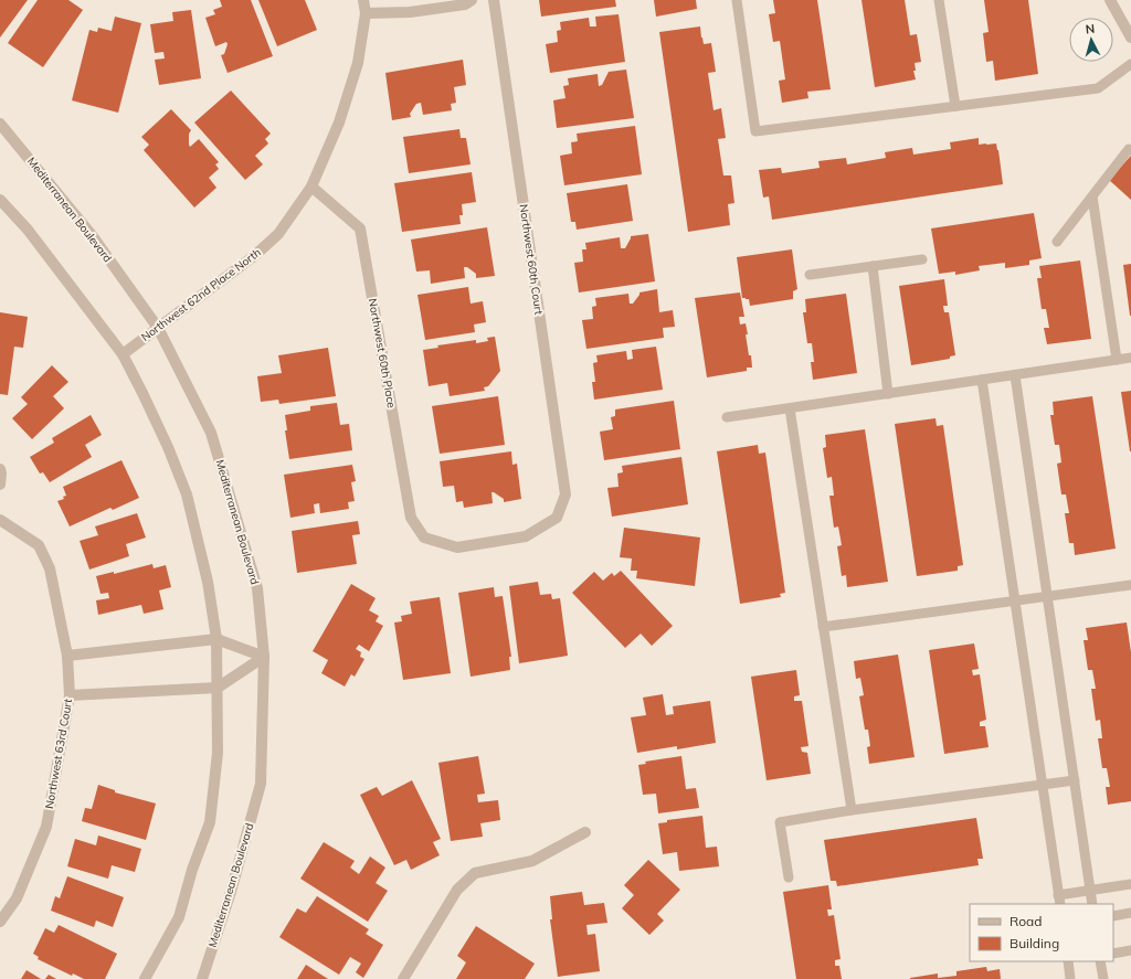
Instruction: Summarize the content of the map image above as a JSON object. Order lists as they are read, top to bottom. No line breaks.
{"streets":{"street":["Mediterranean Boulevard","Northwest 60th Court","Northwest 62nd Place North","Northwest 60th Place","Northwest 63rd Court"]},"crossings":[["Mediterranean Boulevard","Northwest 62nd Place North"],["Northwest 60th Court","Northwest 60th Place"],["Northwest 62nd Place North","Northwest 60th Place"]],"legend":["Road","Building"],"north":"top"}
